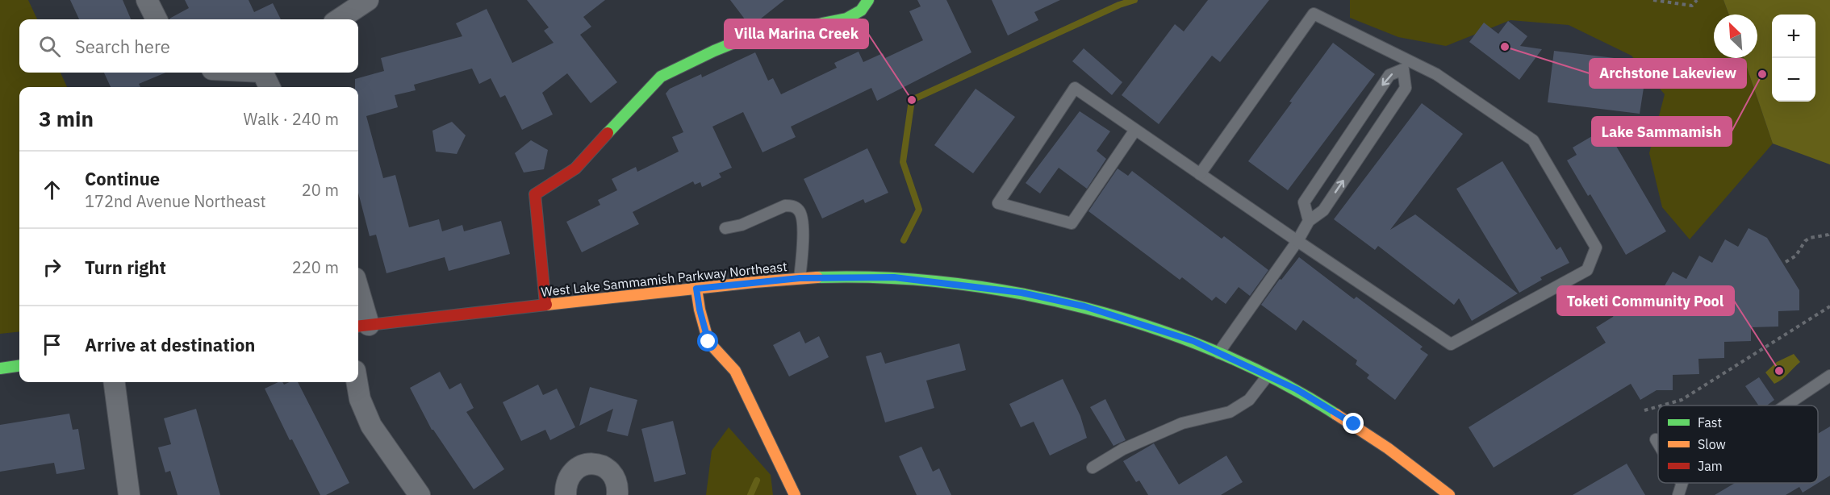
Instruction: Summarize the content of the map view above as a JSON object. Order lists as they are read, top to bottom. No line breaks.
{"streets":{"main road":["West Lake Sammamish Parkway Northeast"]},"places":["Archstone Lakeview","Lake Sammamish","Villa Marina Creek","Toketi Community Pool"],"legend":["Fast","Slow","Jam"],"north":"top left","page":{"map_buttons":["+","−"],"search":"Search here","heading":["3 min","Walk · 240 m"],"list":[["Continue","172nd Avenue Northeast","20 m"],["Turn right","220 m"],"Arrive at destination"]}}
